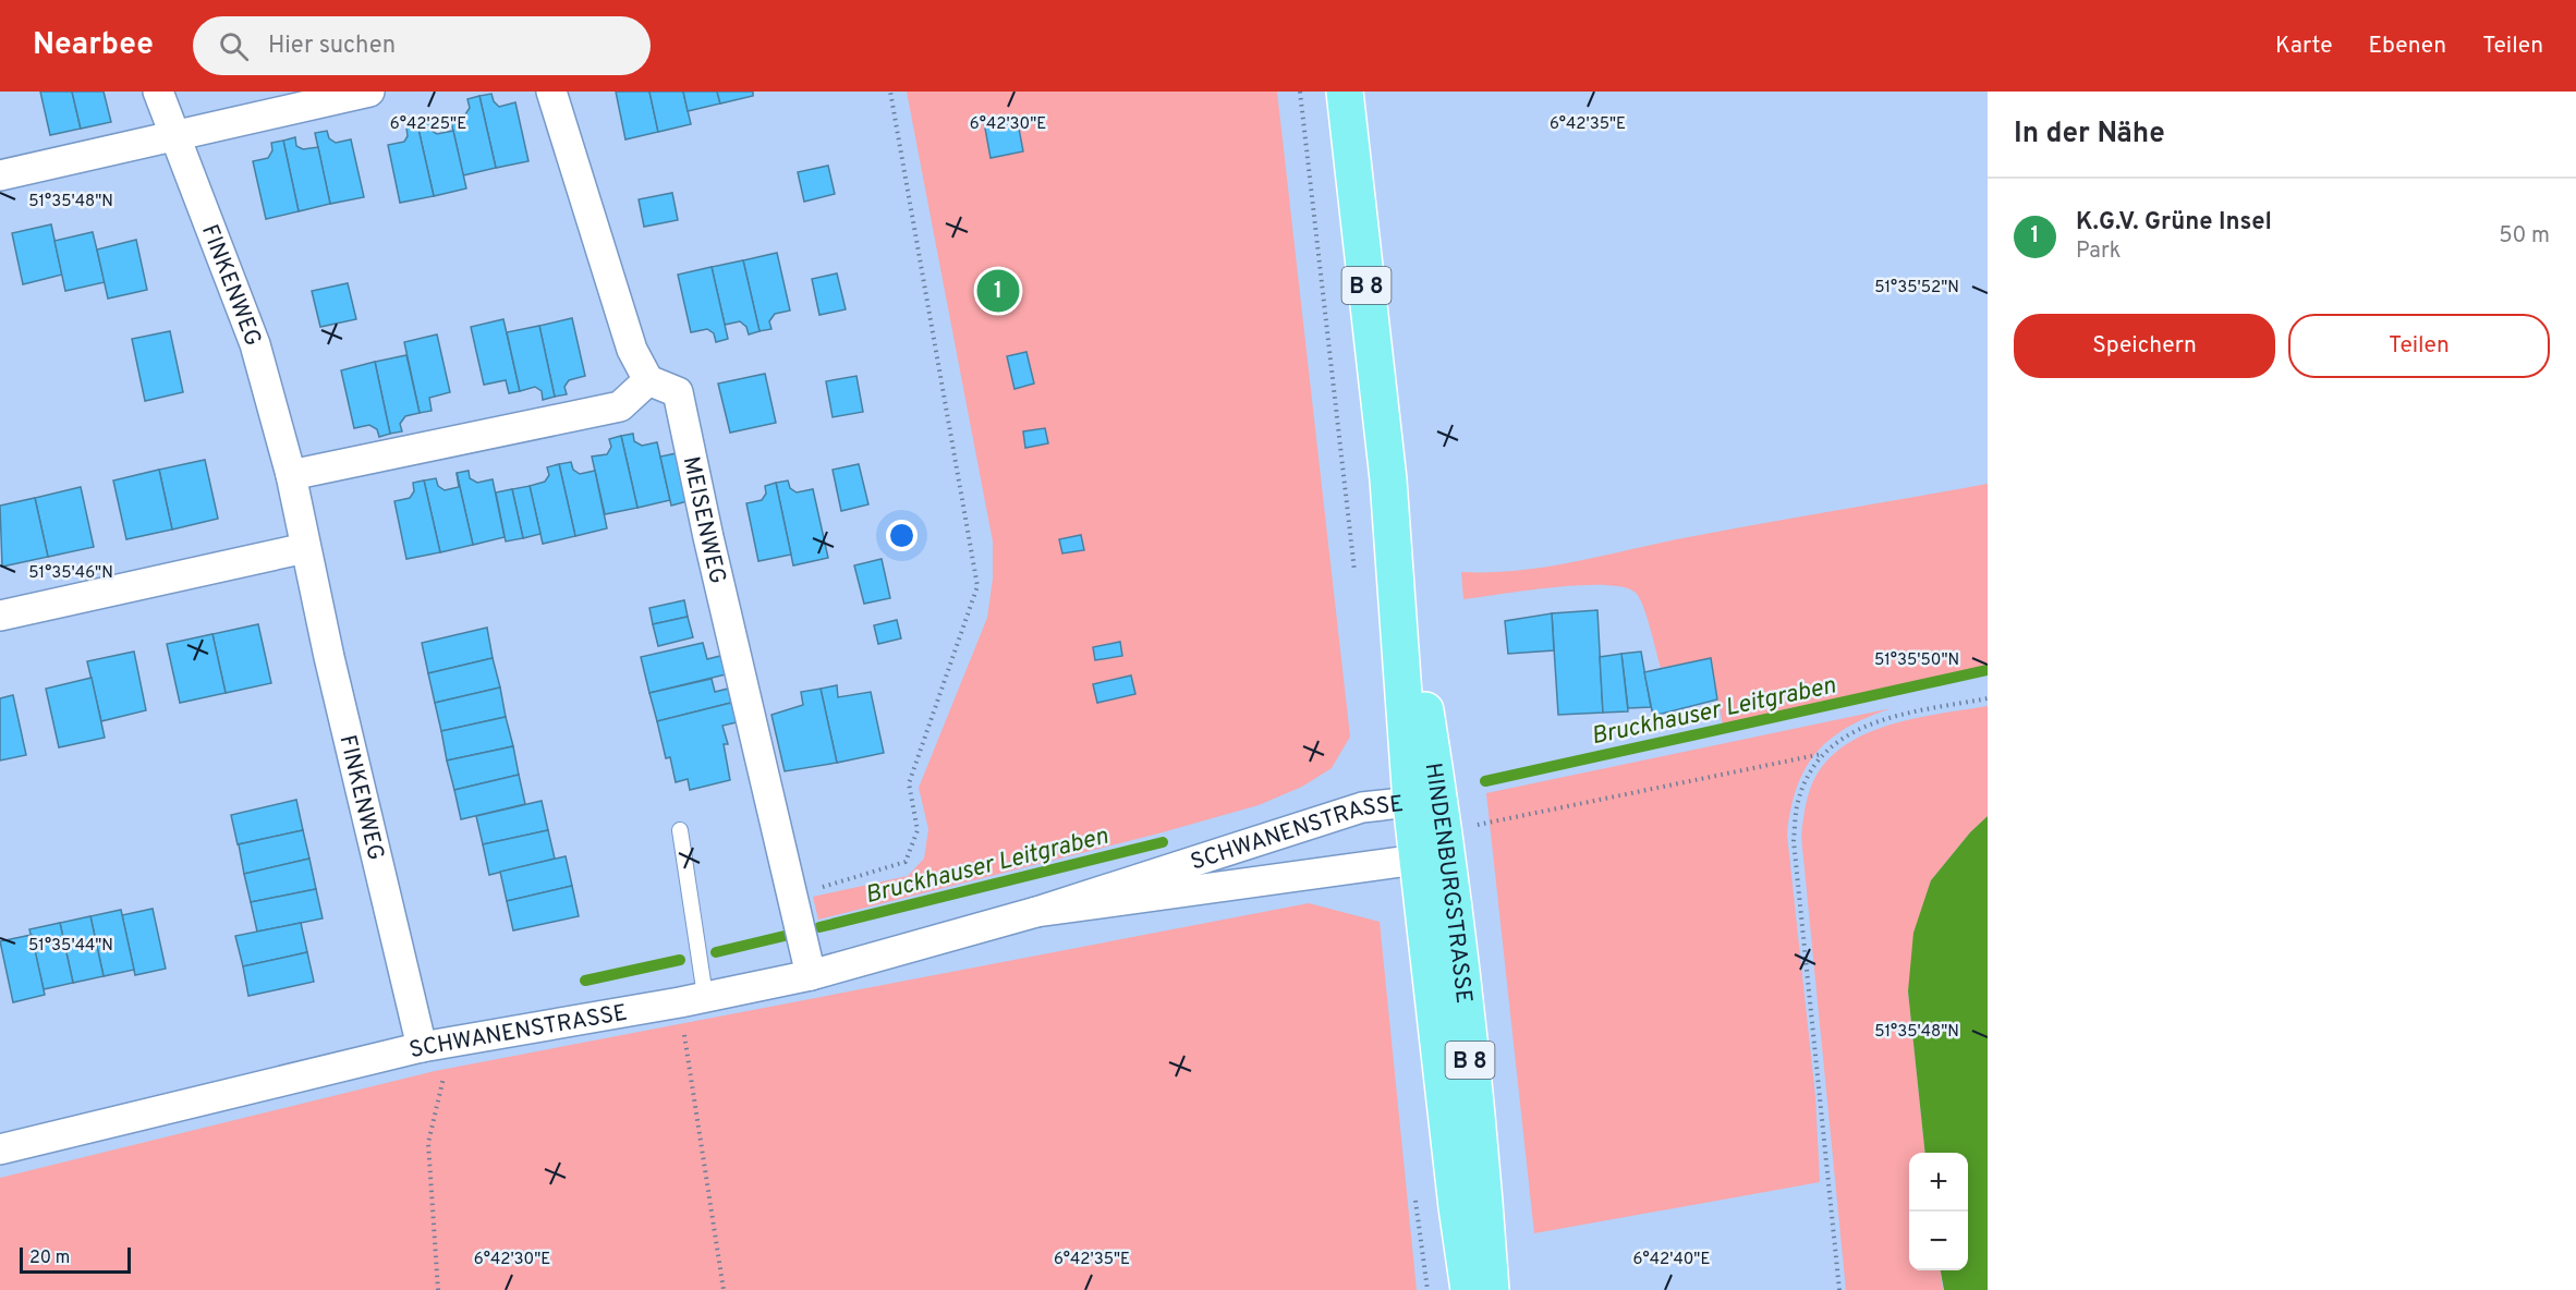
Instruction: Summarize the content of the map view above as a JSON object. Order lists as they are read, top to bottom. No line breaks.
{"streets":{"main road":["B 8","HINDENBURGSTRASSE"],"street":["FINKENWEG","MEISENWEG","SCHWANENSTRASSE"]},"crossings":[["FINKENWEG","SCHWANENSTRASSE"],["MEISENWEG","SCHWANENSTRASSE"],["SCHWANENSTRASSE","HINDENBURGSTRASSE"]],"water":["Bruckhauser Leitgraben"],"scale_bar":"20 m","page":{"header":"Nearbee","search":"Hier suchen","nav":["Karte","Ebenen","Teilen"],"heading":"In der Nähe","list":[{"mark":"1","name":"K.G.V. Grüne Insel","note":"Park","value":"50 m"}],"pins":"1","buttons":["Speichern","Teilen"],"map_buttons":["+","−"],"scale":"20 m"},"coordinates":["6°42'25\"E","6°42'30\"E","6°42'35\"E","51°35'48\"N","51°35'52\"N","51°35'46\"N","51°35'50\"N","51°35'44\"N","6°42'40\"E"]}
